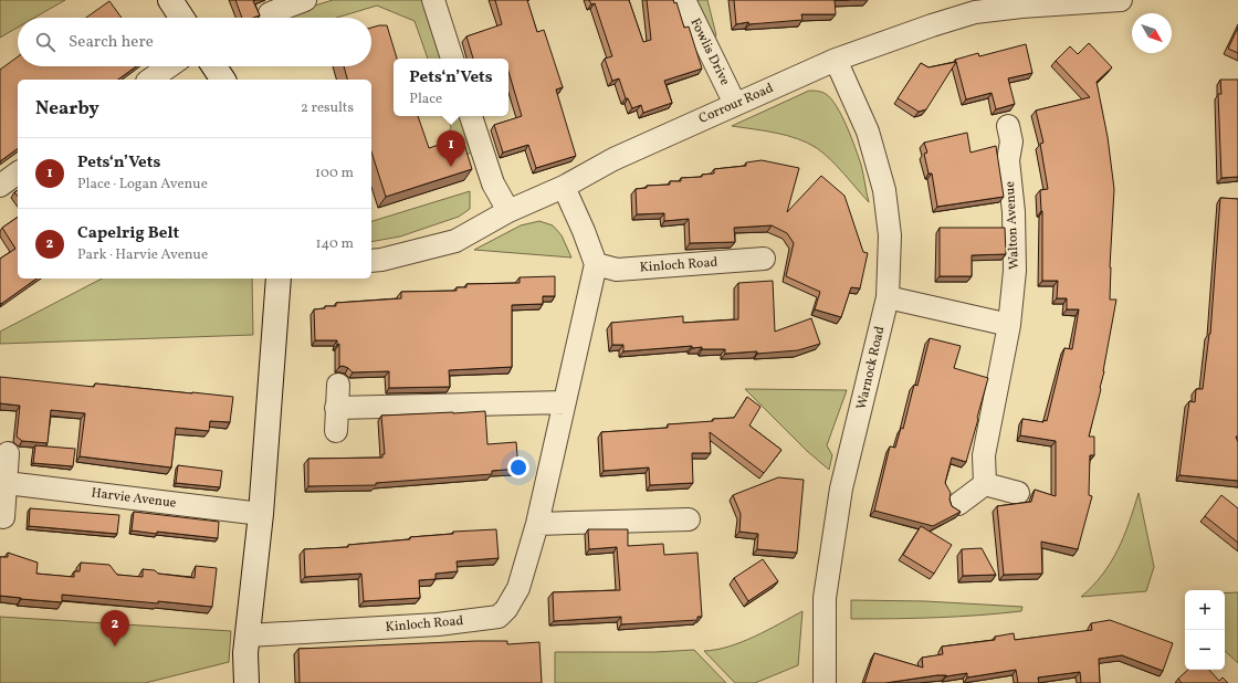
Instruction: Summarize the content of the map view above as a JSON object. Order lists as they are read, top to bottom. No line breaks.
{"streets":{"street":["Fowlis Drive","Corrour Road","Walton Avenue","Kinloch Road","Warnock Road","Harvie Avenue"]},"crossings":[["Fowlis Drive","Corrour Road"],["Corrour Road","Warnock Road"]],"north":"bottom right","page":{"search":"Search here","popup":["Pets‘n’Vets","Place"],"heading":["Nearby","2 results"],"pins":["1","2"],"list":[{"mark":"1","name":"Pets‘n’Vets","note":"Place · Logan Avenue","value":"100 m"},{"mark":"2","name":"Capelrig Belt","note":"Park · Harvie Avenue","value":"140 m"}],"map_buttons":["+","−"]}}
